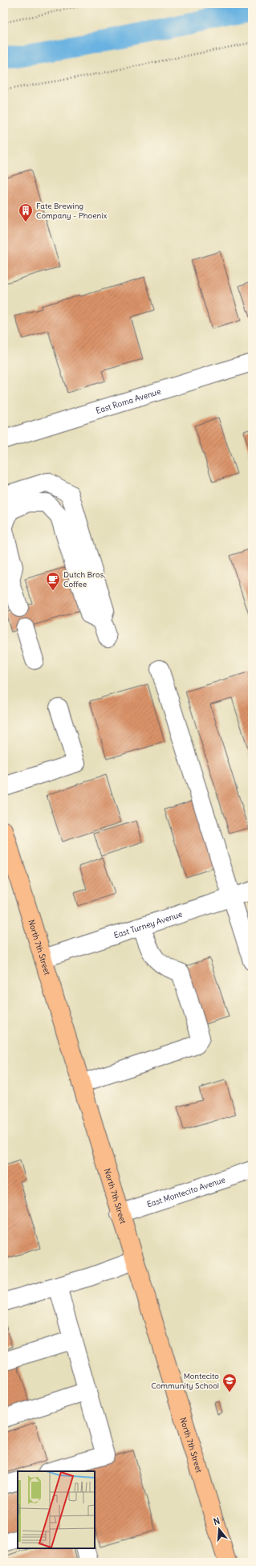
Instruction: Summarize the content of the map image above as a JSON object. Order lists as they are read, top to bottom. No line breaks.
{"streets":{"main road":["North 7th Street"],"street":["East Roma Avenue","East Turney Avenue","East Montecito Avenue"]},"crossings":[["East Turney Avenue","North 7th Street"],["North 7th Street","East Montecito Avenue"]],"places":{"building":["Fate Brewing Company - Phoenix"],"cafe":["Dutch Bros. Coffee"],"school or university":["Montecito Community School"]},"north":"top"}
